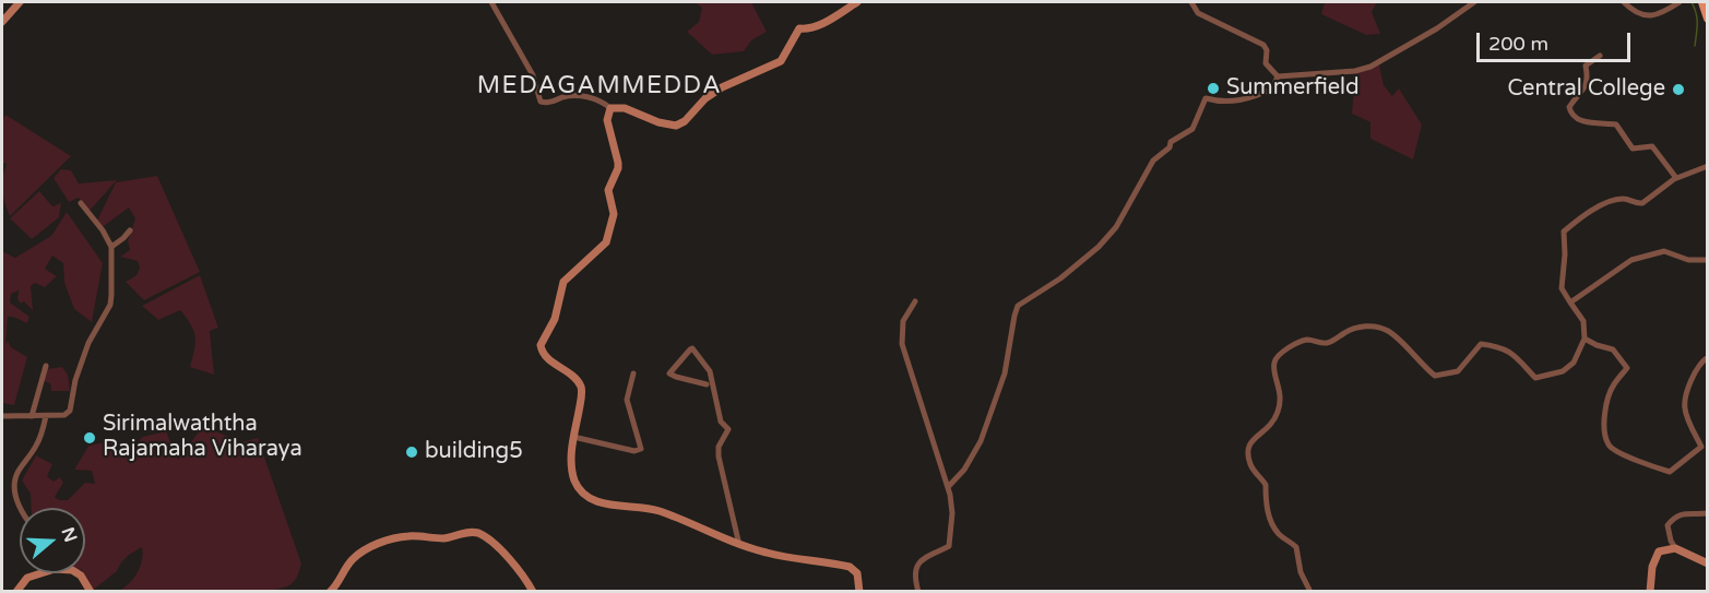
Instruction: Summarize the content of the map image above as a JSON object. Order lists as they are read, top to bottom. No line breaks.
{"districts":["MEDAGAMMEDDA"],"places":["Summerfield","Central College","Sirimalwaththa Rajamaha Viharaya","building5"],"scale_bar":"200 m","north":"right"}
